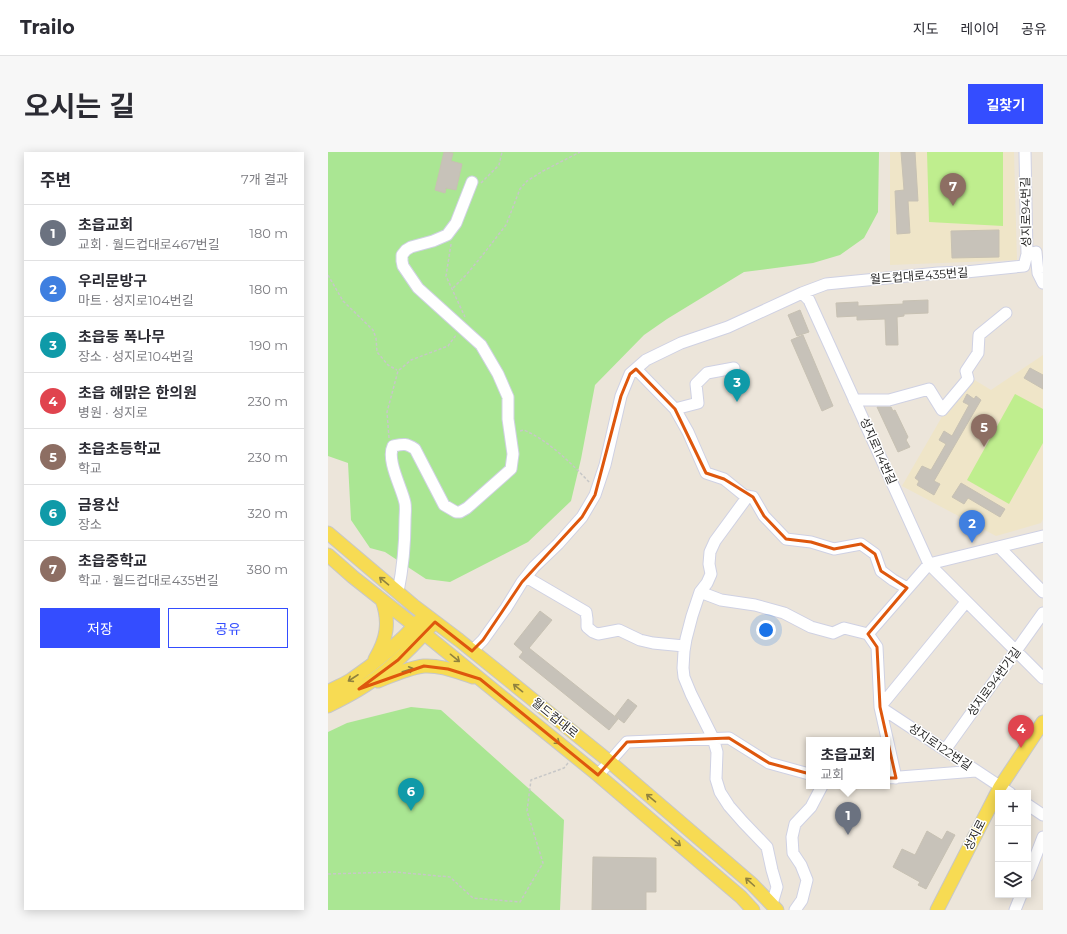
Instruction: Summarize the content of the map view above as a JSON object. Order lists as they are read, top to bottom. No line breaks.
{"streets":{"main road":["월드컵대로","성지로"],"street":["성지로94번길","월드컵대로435번길","성지로114번길","성지로94번가길","성지로122번길"]},"crossings":[["성지로94번길","월드컵대로435번길"],["월드컵대로435번길","성지로114번길"],["성지로114번길","성지로94번가길"],["성지로94번가길","성지로122번길"],["성지로122번길","성지로"]],"page":{"header":"Trailo","nav":["지도","레이어","공유"],"title":"오시는 길","buttons":["길찾기",["저장","공유"]],"heading":["주변","7개 결과"],"pins":["7","3","5","2","4","6","1"],"list":[{"mark":"1","name":"초읍교회","note":"교회 · 월드컵대로467번길","value":"180 m"},{"mark":"2","name":"우리문방구","note":"마트 · 성지로104번길","value":"180 m"},{"mark":"3","name":"초읍동 폭나무","note":"장소 · 성지로104번길","value":"190 m"},{"mark":"4","name":"초읍 해맑은 한의원","note":"병원 · 성지로","value":"230 m"},{"mark":"5","name":"초읍초등학교","note":"학교","value":"230 m"},{"mark":"6","name":"금용산","note":"장소","value":"320 m"},{"mark":"7","name":"초읍중학교","note":"학교 · 월드컵대로435번길","value":"380 m"}],"popup":["초읍교회","교회"],"map_buttons":["+","−"]}}
